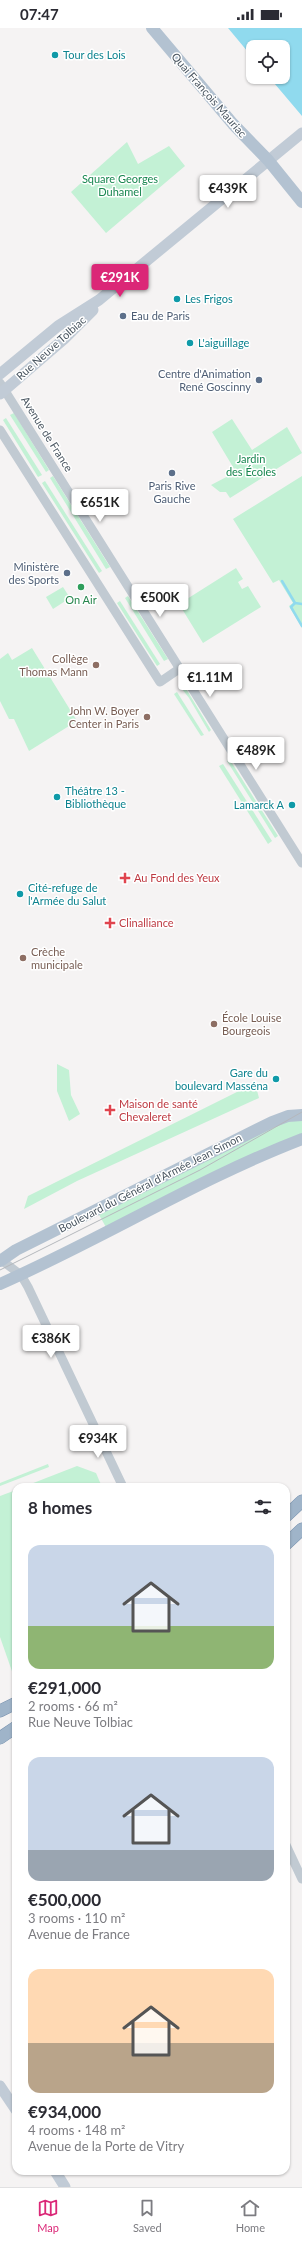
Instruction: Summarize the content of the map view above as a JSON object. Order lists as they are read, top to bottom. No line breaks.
{"streets":{"main road":["Quai François Mauriac","Rue Neuve Tolbiac","Boulevard du Général d'Armée Jean Simon"],"street":["Avenue de France"]},"crossings":[["Quai François Mauriac","Rue Neuve Tolbiac"],["Rue Neuve Tolbiac","Avenue de France"]],"parks":["Square Georges Duhamel","Jardin des Écoles"],"places":{"other":["Tour des Lois","Les Frigos","Eau de Paris","L'aiguillage","Centre d'Animation René Goscinny","Paris Rive Gauche","Ministère des Sports","On Air","Collège Thomas Mann","John W. Boyer Center in Paris","Théâtre 13 - Bibliothèque","Lamarck A","Cité-refuge de l'Armée du Salut","Crèche municipale","École Louise Bourgeois","Gare du boulevard Masséna"],"health":["Au Fond des Yeux","Clinalliance","Maison de santé Chevaleret"]},"page":{"status":"07:47","price":["€439K","€291K","€651K","€500K","€1.11M","€489K","€386K","€934K"],"heading":"8 homes","list":[{"name":"€291,000","note":"2 rooms · 66 m² · Rue Neuve Tolbiac"},{"name":"€500,000","note":"3 rooms · 110 m² · Avenue de France"},{"name":"€934,000","note":"4 rooms · 148 m² · Avenue de la Porte de Vitry"}],"tabs":["Map","Saved","Home"]}}
